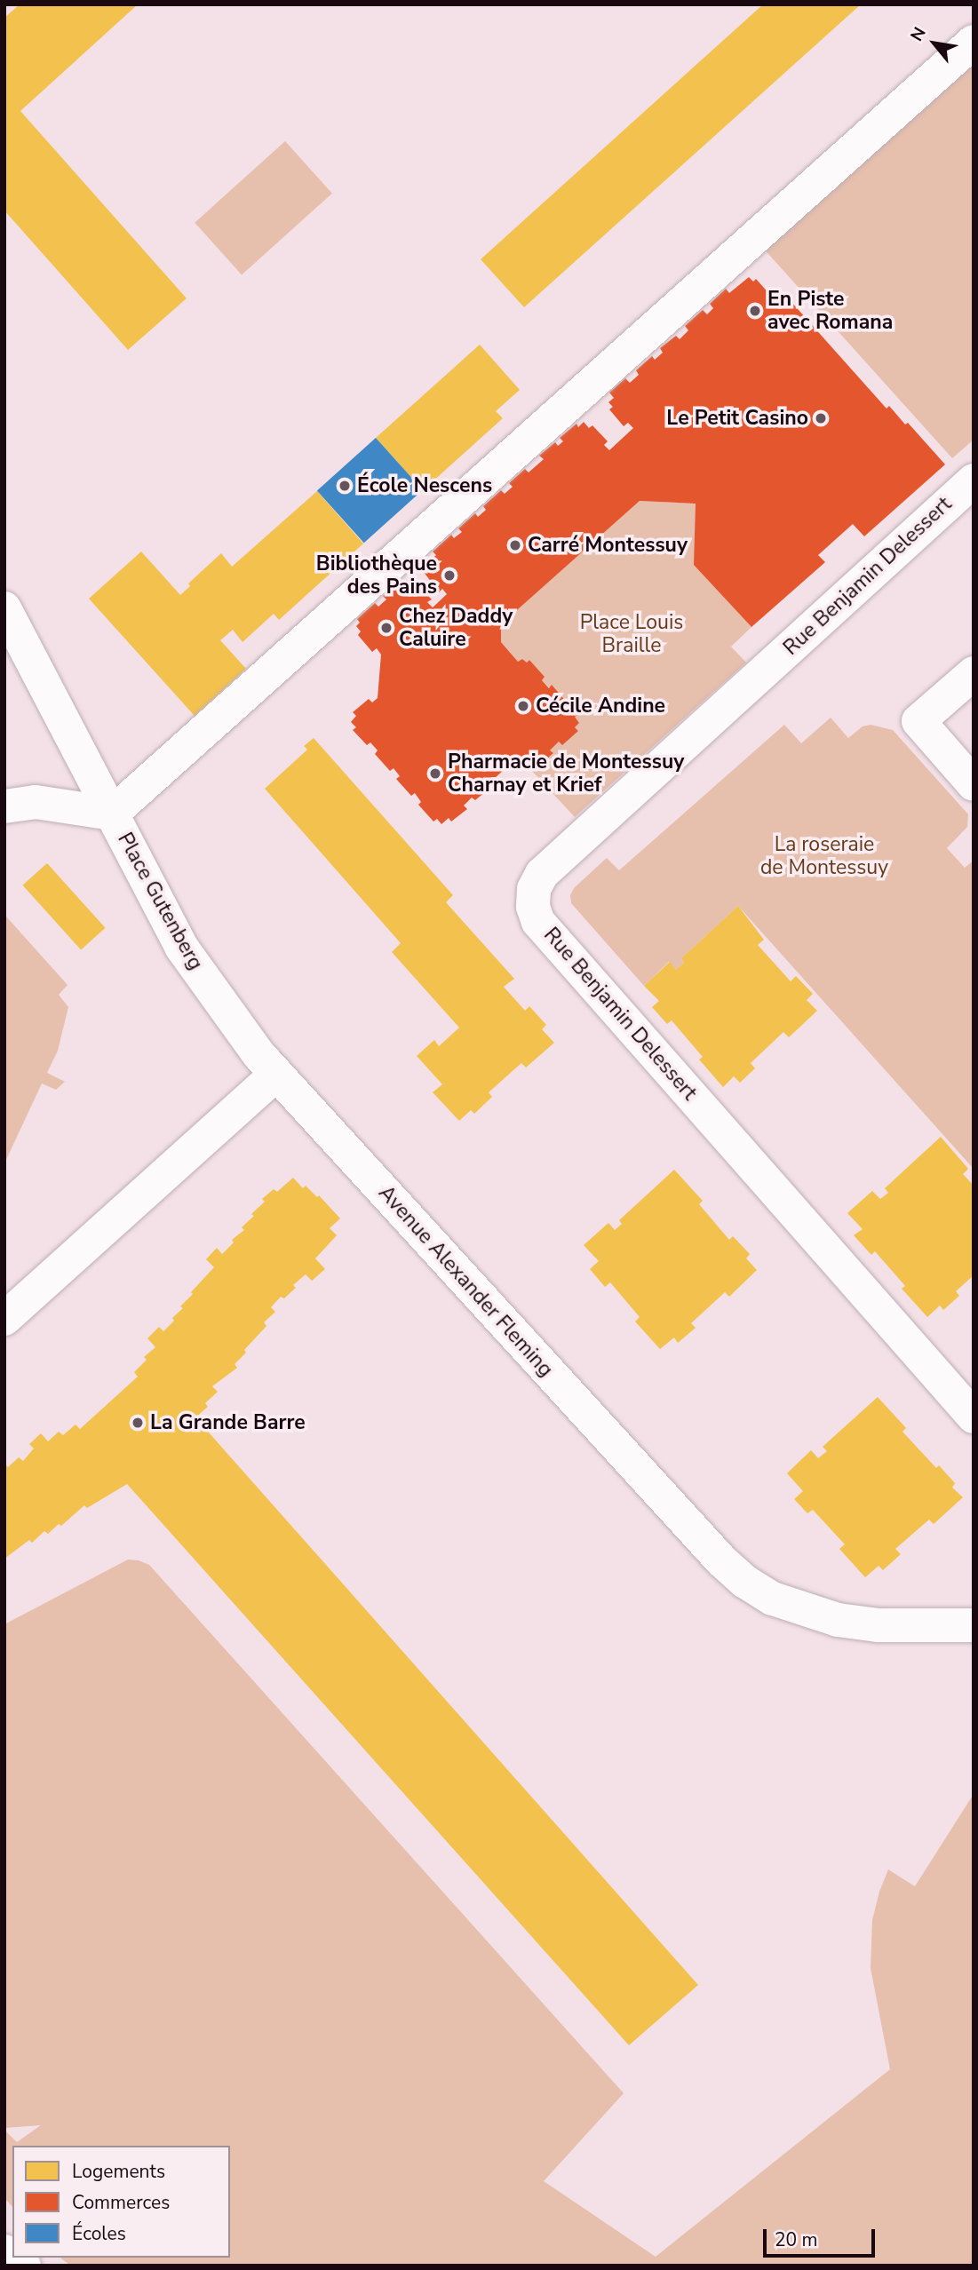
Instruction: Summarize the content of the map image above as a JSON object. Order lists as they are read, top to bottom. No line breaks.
{"streets":{"street":["Rue Benjamin Delessert","Place Gutenberg","Avenue Alexander Fleming"]},"crossings":[["Place Gutenberg","Avenue Alexander Fleming"]],"parks":["Place Louis Braille","La roseraie de Montessuy"],"places":["En Piste avec Romana","Le Petit Casino","École Nescens","Carré Montessuy","Bibliothèque des Pains","Chez Daddy Caluire","Cécile Andine","Pharmacie de Montessuy Charnay et Krief","La Grande Barre"],"legend":["Logements","Commerces","Écoles"],"scale_bar":"20 m","north":"top left"}
